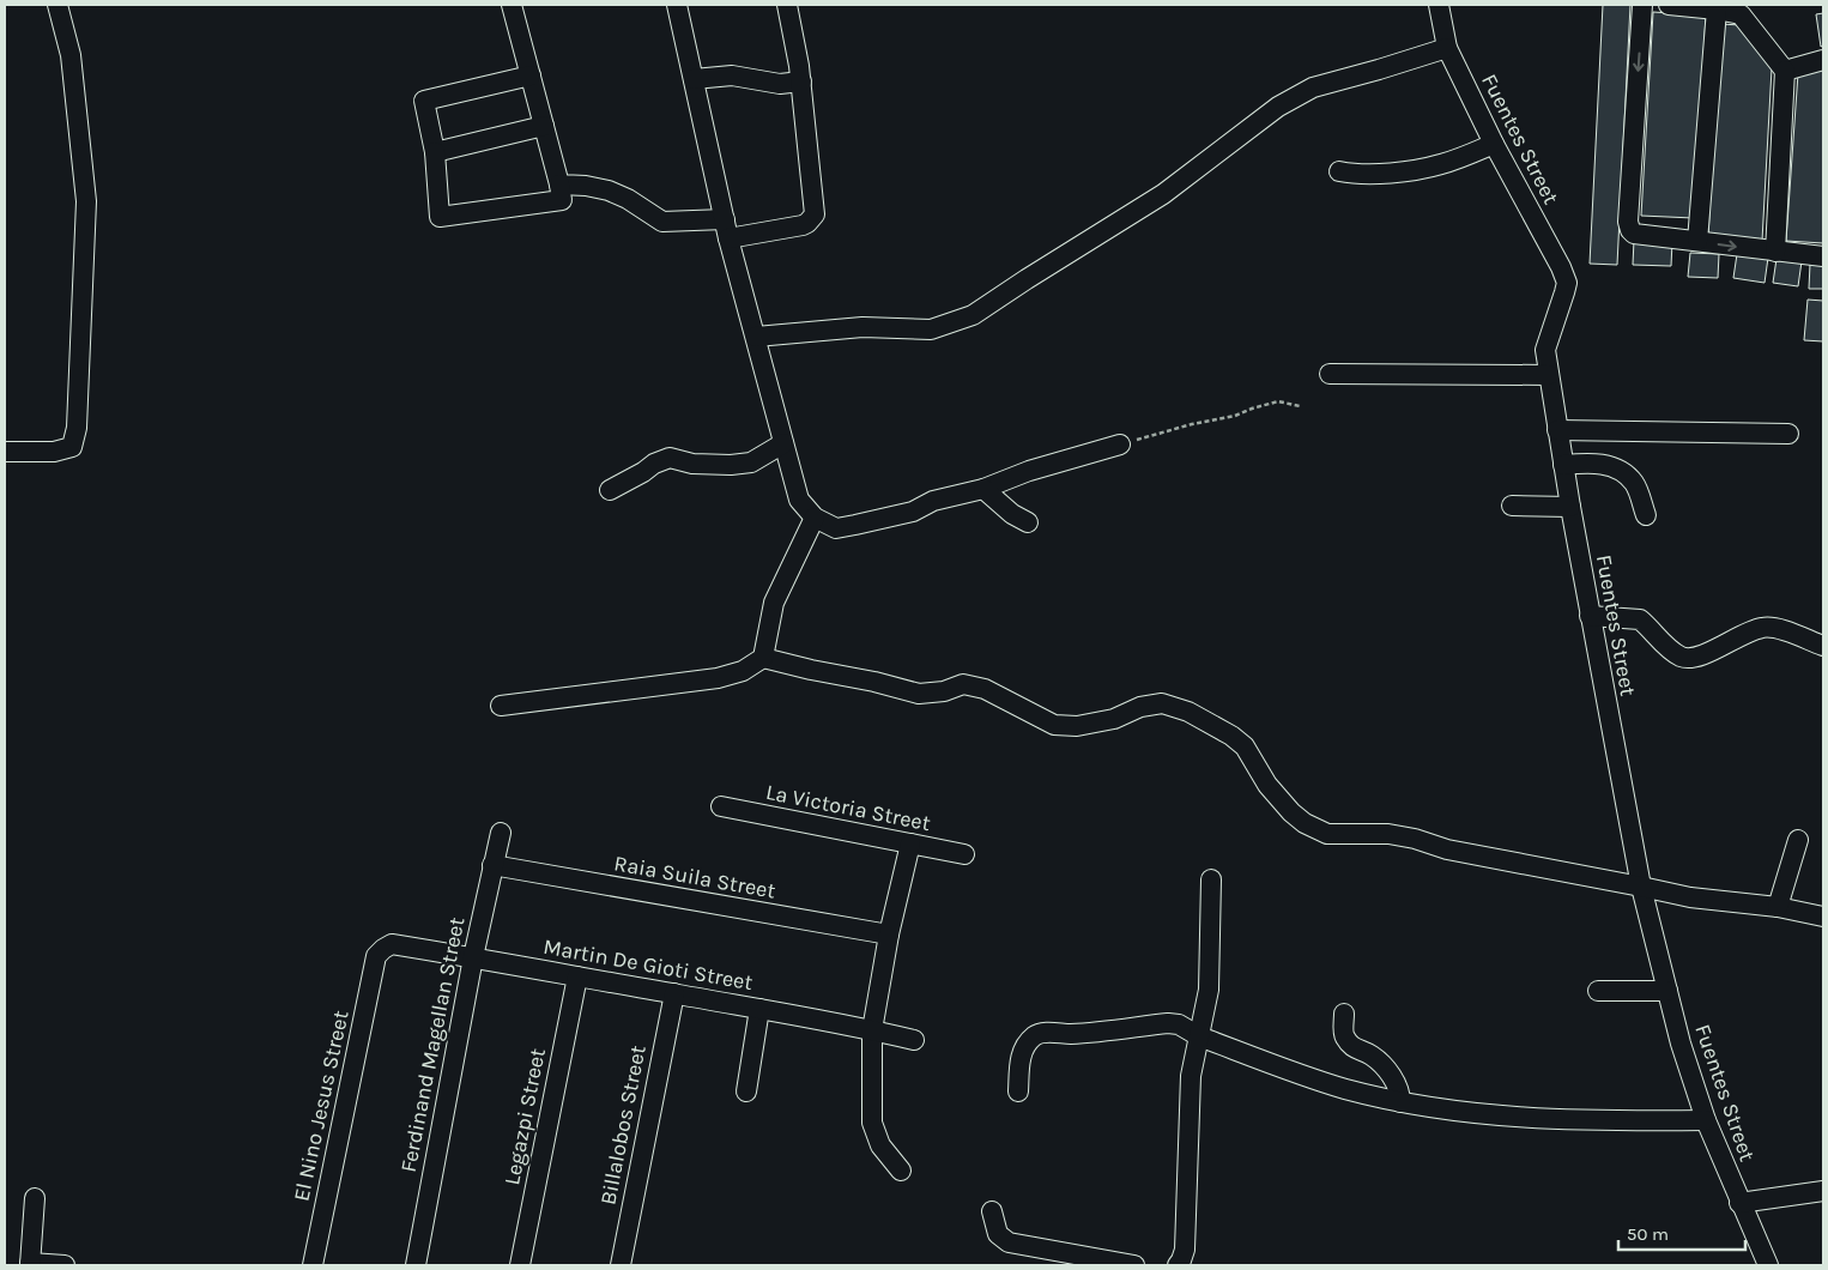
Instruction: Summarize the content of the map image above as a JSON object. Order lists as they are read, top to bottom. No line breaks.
{"streets":{"street":["Fuentes Street","La Victoria Street","Raia Suila Street","Martin De Gioti Street","Ferdinand Magellan Street","El Nino Jesus Street","Legazpi Street","Billalobos Street"]},"crossings":[["Raia Suila Street","Ferdinand Magellan Street"],["Martin De Gioti Street","Ferdinand Magellan Street"],["Martin De Gioti Street","El Nino Jesus Street"],["Martin De Gioti Street","Legazpi Street"],["Martin De Gioti Street","Billalobos Street"]],"scale_bar":"50 m"}
